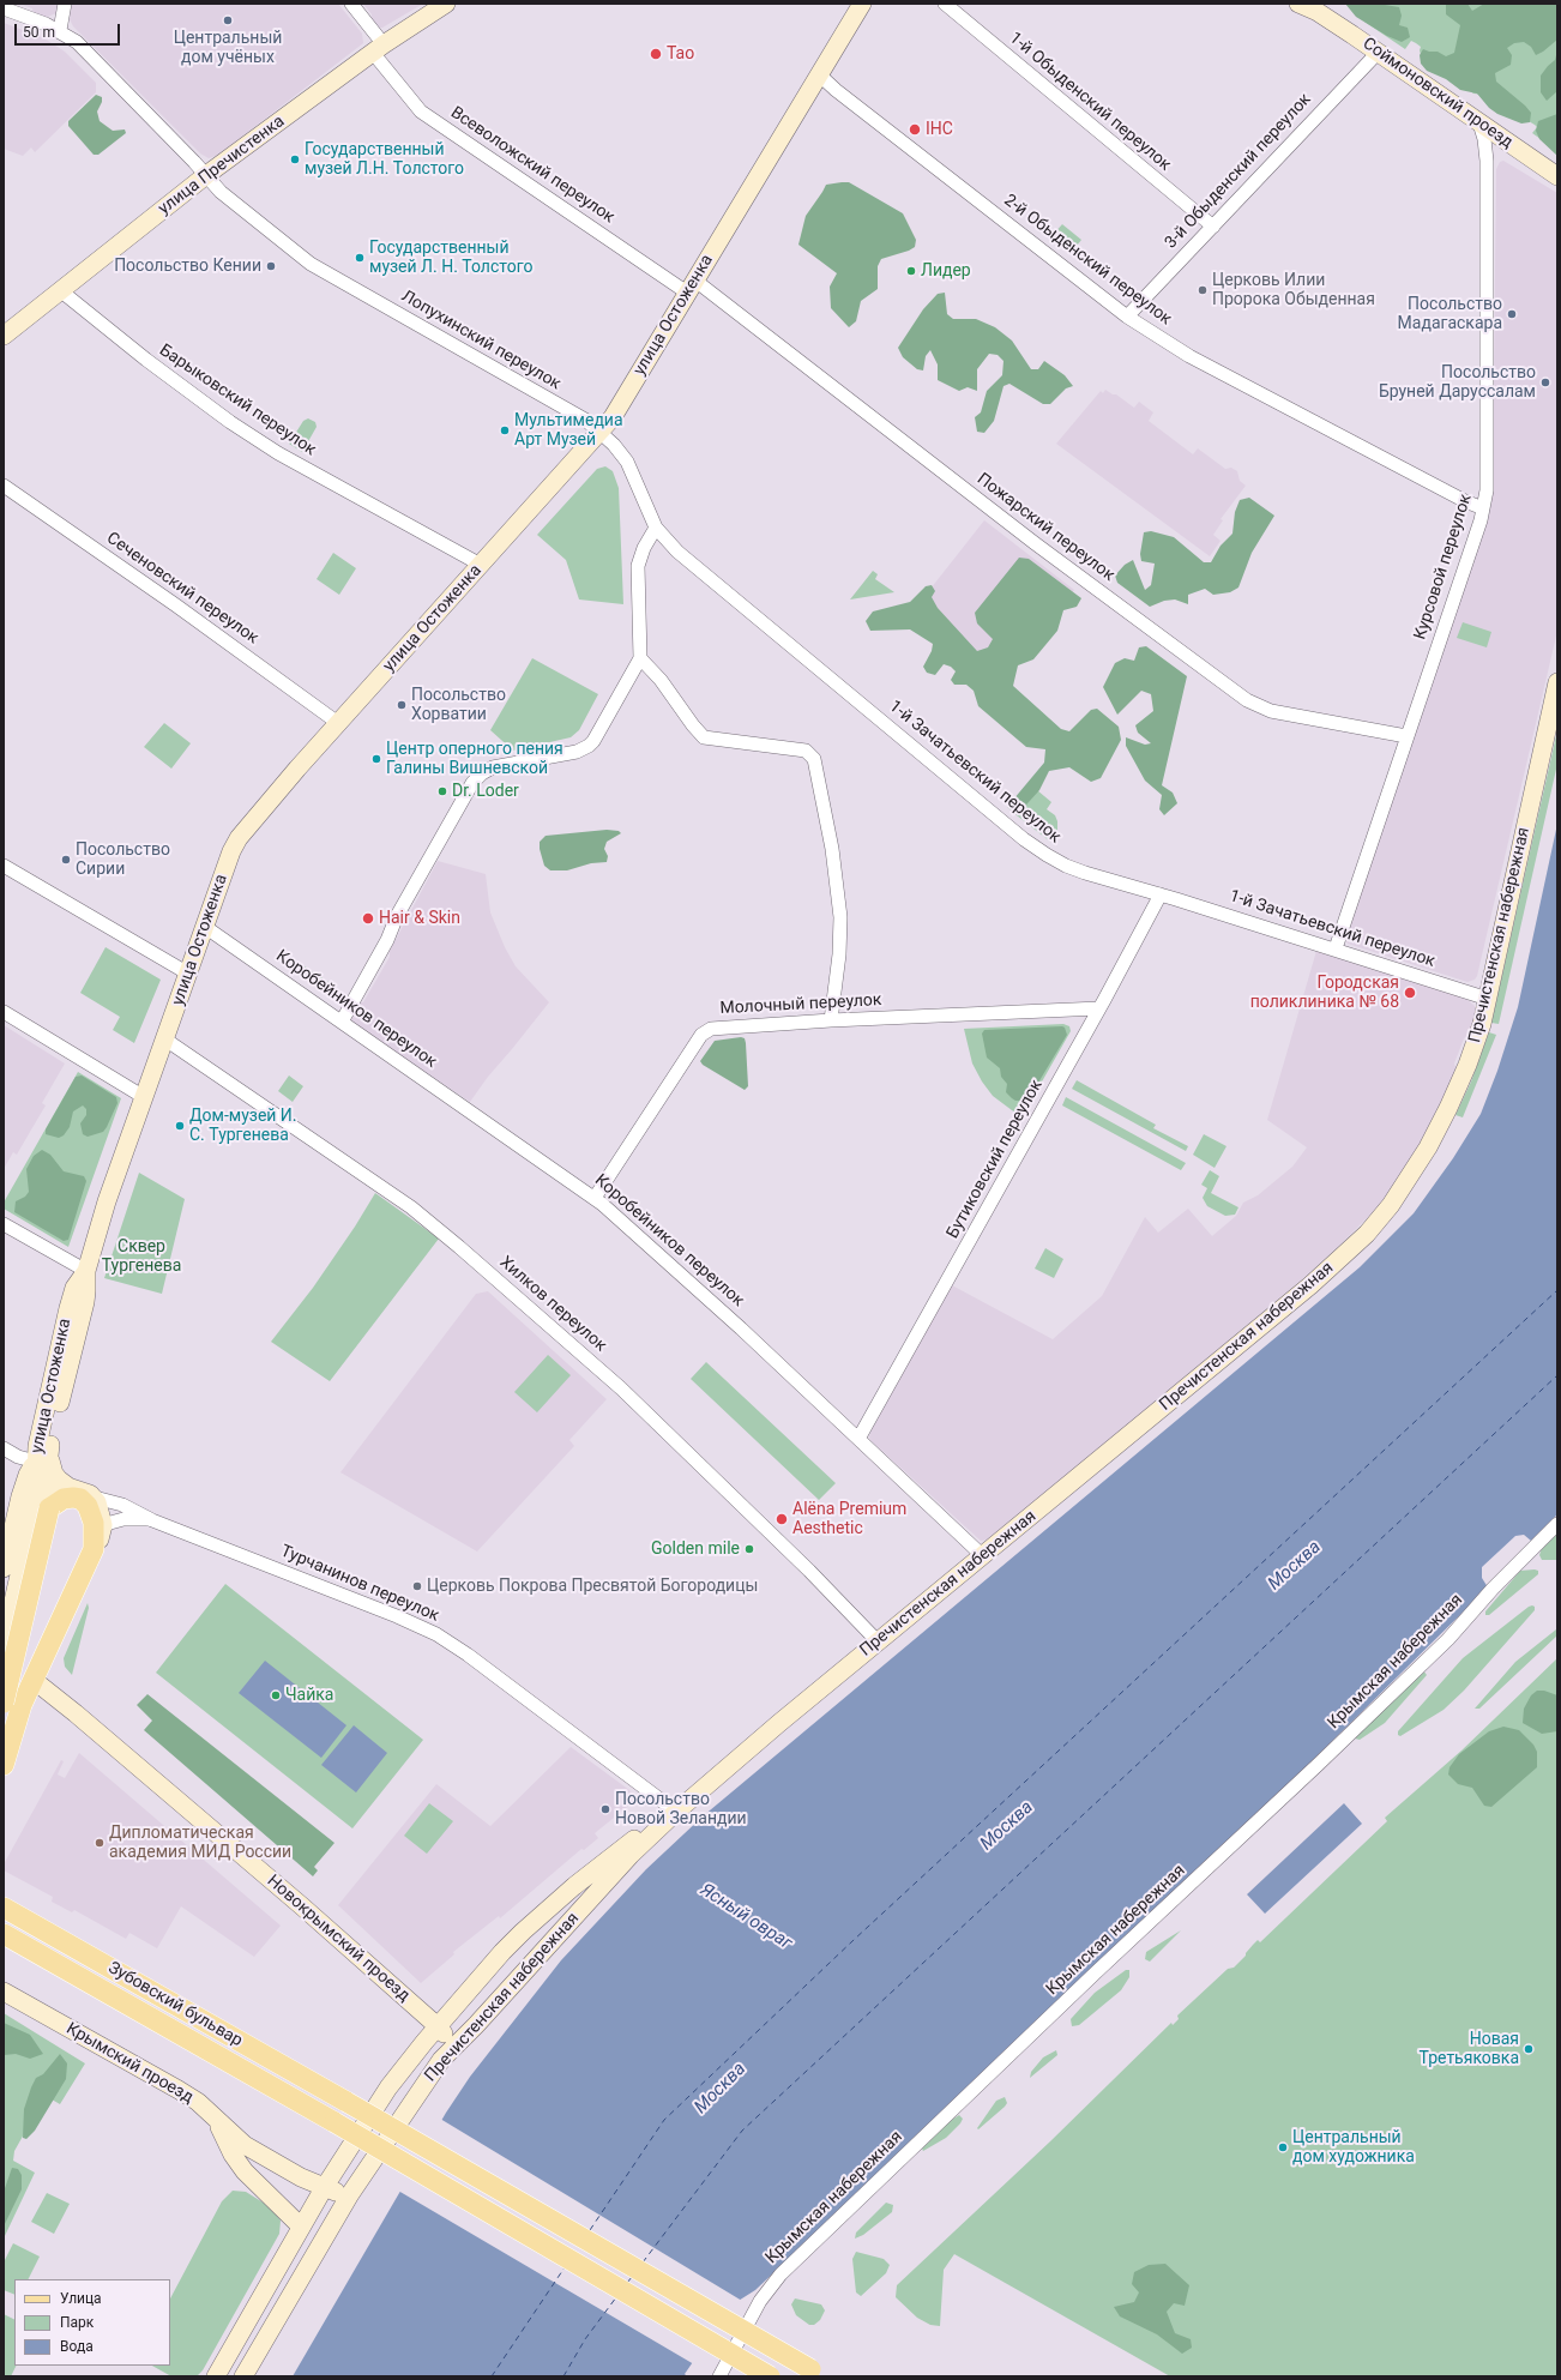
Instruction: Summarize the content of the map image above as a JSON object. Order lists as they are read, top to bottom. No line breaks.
{"streets":{"main road":["Соймоновский проезд","улица Пречистенка","улица Остоженка","Пречистенская набережная","Новокрымский проезд","Зубовский бульвар","Крымский проезд"],"street":["1-й Обыденский переулок","Всеволожский переулок","3-й Обыденский переулок","2-й Обыденский переулок","Лопухинский переулок","Барыковский переулок","Пожарский переулок","Курсовой переулок","Сеченовский переулок","1-й Зачатьевский переулок","Молочный переулок","Коробейников переулок","Бутиковский переулок","Хилков переулок","Турчанинов переулок","Крымская набережная"]},"crossings":[["Соймоновский проезд","3-й Обыденский переулок"],["Соймоновский проезд","Курсовой переулок"],["1-й Обыденский переулок","3-й Обыденский переулок"],["улица Пречистенка","Всеволожский переулок"],["улица Пречистенка","Лопухинский переулок"],["улица Пречистенка","Барыковский переулок"],["Всеволожский переулок","улица Остоженка"],["Всеволожский переулок","Пожарский переулок"],["3-й Обыденский переулок","2-й Обыденский переулок"],["2-й Обыденский переулок","улица Остоженка"],["2-й Обыденский переулок","Курсовой переулок"],["улица Остоженка","Лопухинский переулок"],["улица Остоженка","Барыковский переулок"],["улица Остоженка","Пожарский переулок"],["улица Остоженка","Сеченовский переулок"],["улица Остоженка","1-й Зачатьевский переулок"],["улица Остоженка","Коробейников переулок"],["улица Остоженка","Хилков переулок"],["улица Остоженка","Турчанинов переулок"],["Лопухинский переулок","1-й Зачатьевский переулок"],["Пожарский переулок","Курсовой переулок"],["Курсовой переулок","1-й Зачатьевский переулок"],["1-й Зачатьевский переулок","Пречистенская набережная"],["1-й Зачатьевский переулок","Бутиковский переулок"],["Пречистенская набережная","Коробейников переулок"],["Пречистенская набережная","Хилков переулок"],["Пречистенская набережная","Турчанинов переулок"],["Пречистенская набережная","Новокрымский проезд"],["Пречистенская набережная","Крымский проезд"],["Молочный переулок","Коробейников переулок"],["Молочный переулок","Бутиковский переулок"],["Коробейников переулок","Бутиковский переулок"]],"water":["Москва","Ясный овраг"],"parks":["Сквер Тургенева"],"places":["Центральный дом учёных","Тао","IHC","Государственный музей Л.Н. Толстого","Государственный музей Л. Н. Толстого","Посольство Кении","Лидер","Церковь Илии Пророка Обыденная","Посольство Мадагаскара","Посольство Бруней Даруссалам","Мультимедиа Арт Музей","Посольство Хорватии","Центр оперного пения Галины Вишневской","Dr. Loder","Посольство Сирии","Hair & Skin","Городская поликлиника № 68","Дом-музей И. С. Тургенева","Alёna Premium Aesthetic","Golden mile","Церковь Покрова Пресвятой Богородицы","Чайка","Посольство Новой Зеландии","Дипломатическая академия МИД России","Новая Третьяковка","Центральный дом художника"],"legend":["Улица","Парк","Вода"],"scale_bar":"50 m"}
